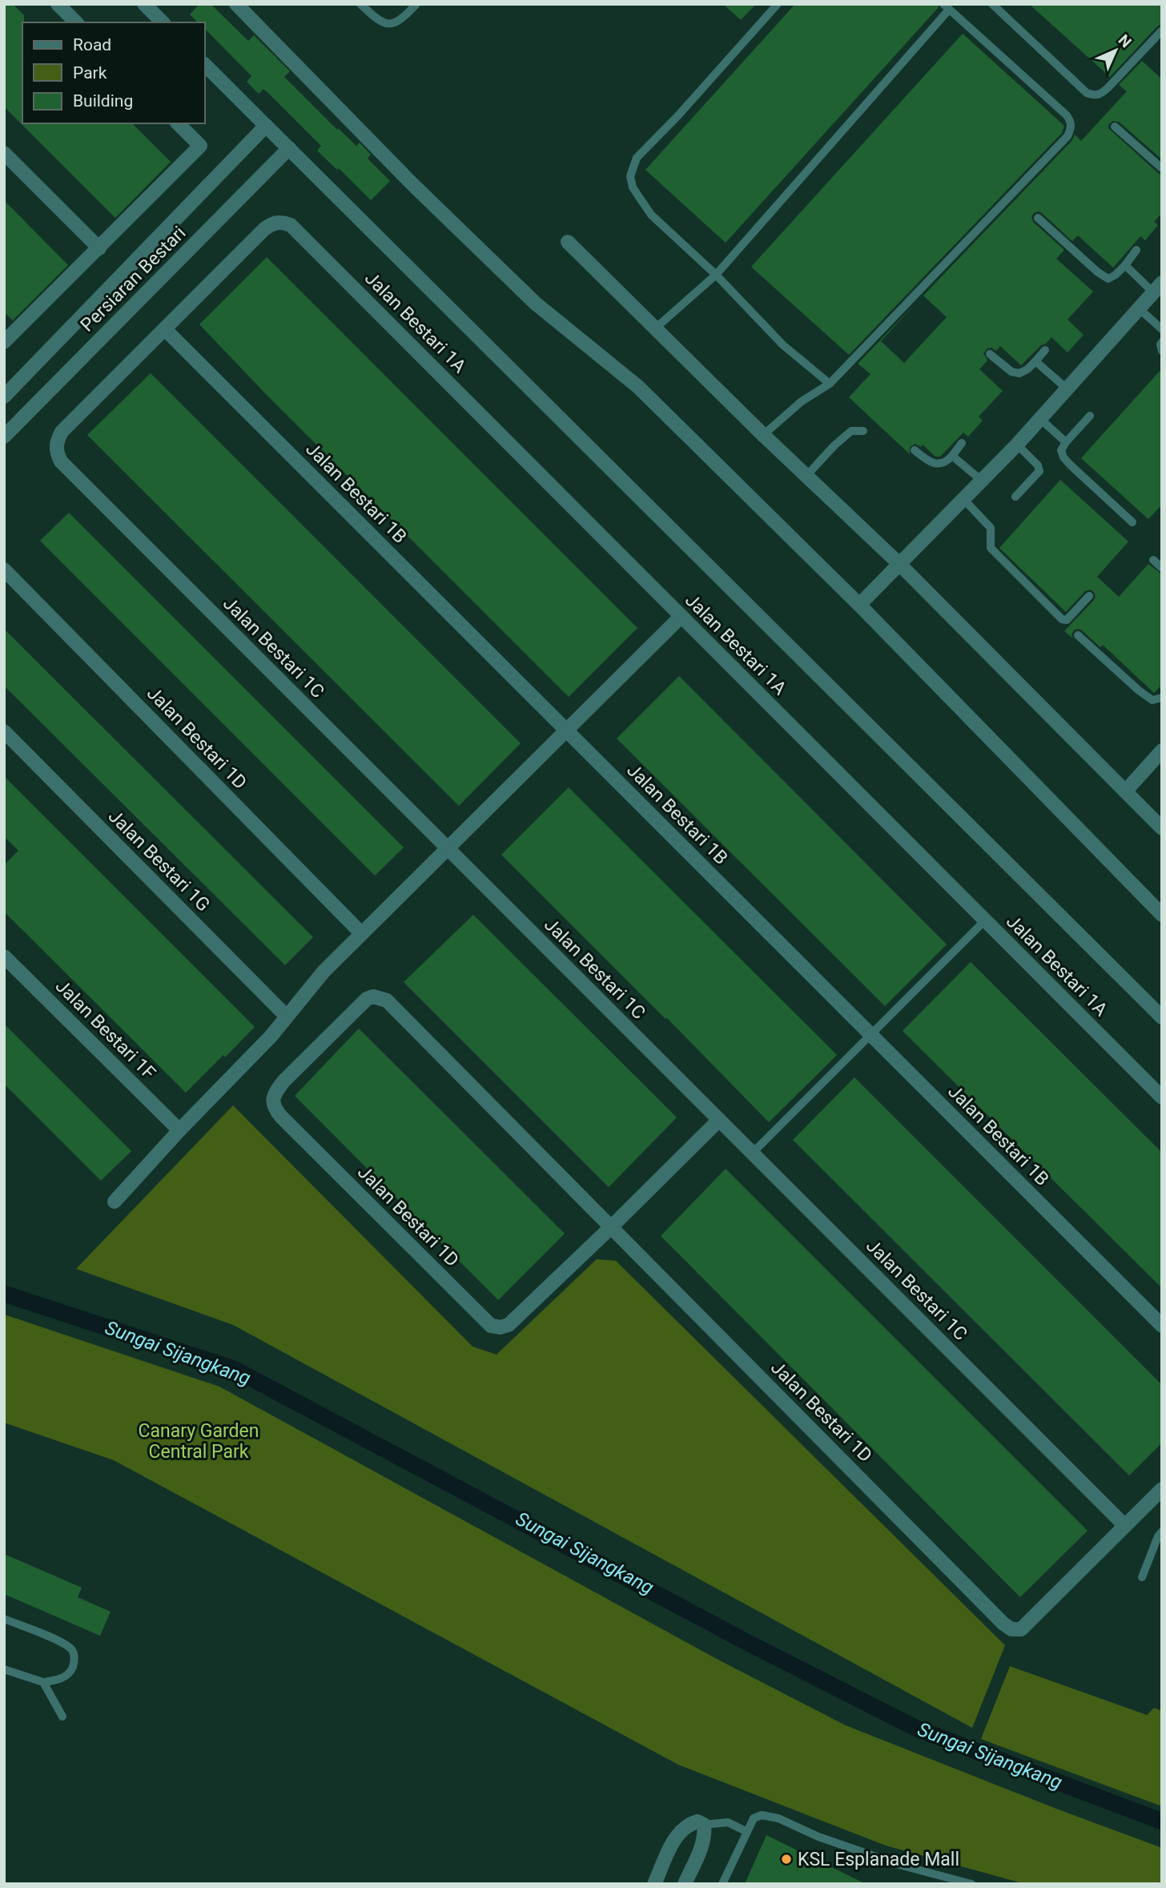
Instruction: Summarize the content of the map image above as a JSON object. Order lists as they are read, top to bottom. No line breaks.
{"streets":{"street":["Persiaran Bestari","Jalan Bestari 1A","Jalan Bestari 1B","Jalan Bestari 1C","Jalan Bestari 1D","Jalan Bestari 1G","Jalan Bestari 1F"]},"crossings":[["Jalan Bestari 1A","Jalan Bestari 1B"],["Jalan Bestari 1A","Jalan Bestari 1C"],["Jalan Bestari 1B","Jalan Bestari 1C"],["Jalan Bestari 1C","Jalan Bestari 1D"]],"water":["Sungai Sijangkang"],"parks":["Canary Garden Central Park"],"places":["KSL Esplanade Mall"],"legend":["Road","Park","Building"],"north":"top right"}
